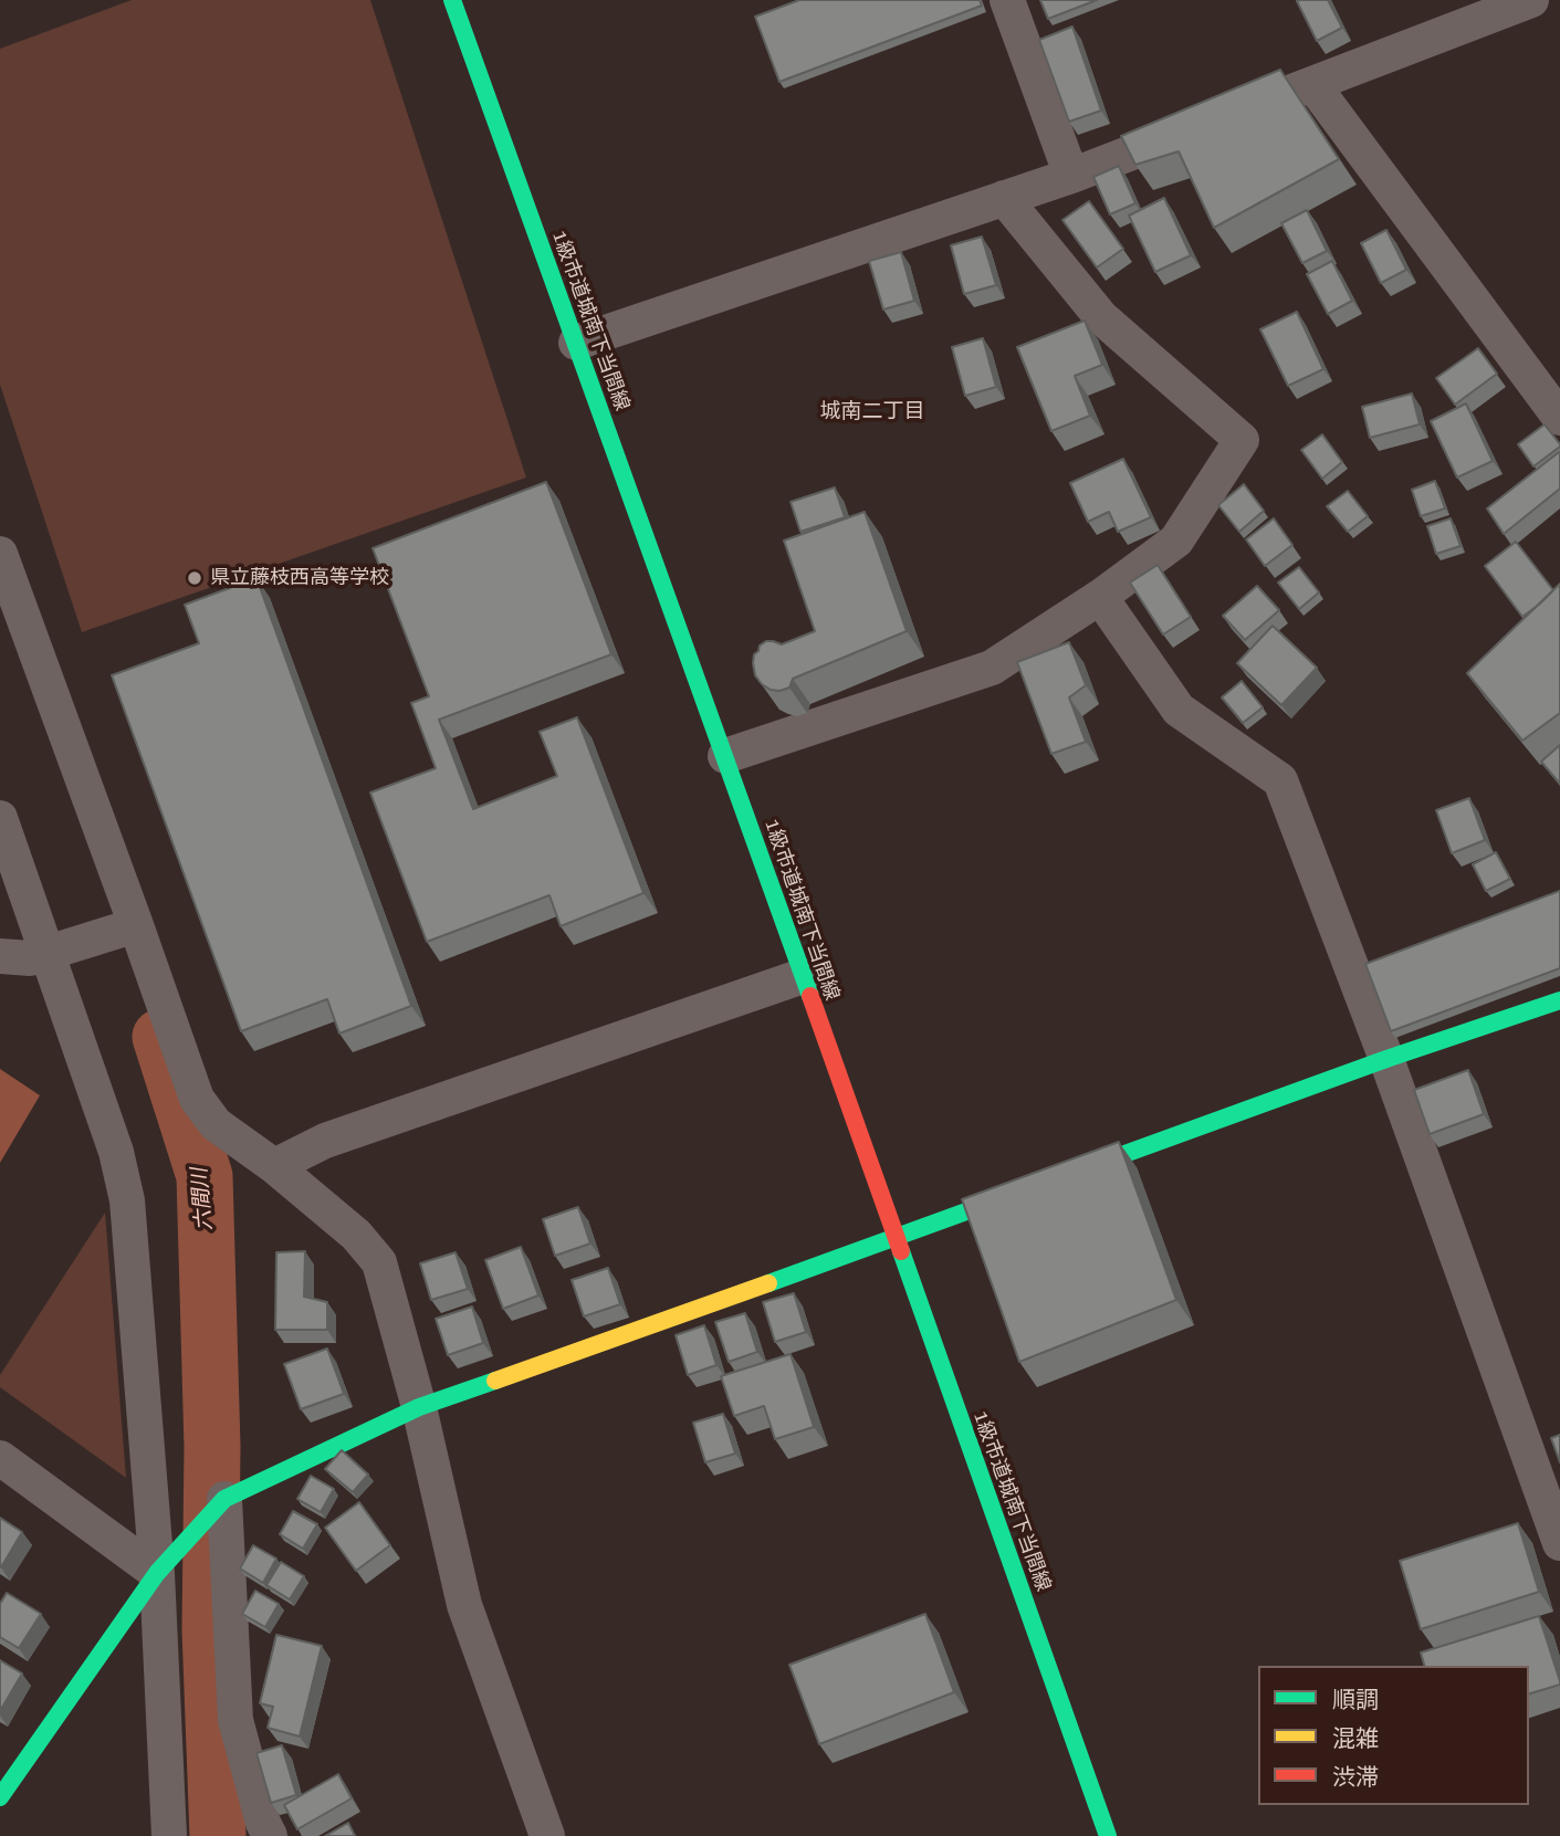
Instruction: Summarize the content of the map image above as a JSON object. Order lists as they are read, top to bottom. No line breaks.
{"streets":{"street":["1級市道城南下当間線"]},"districts":["城南二丁目"],"water":["六間川"],"places":["県立藤枝西高等学校"],"legend":["順調","混雑","渋滞"]}
